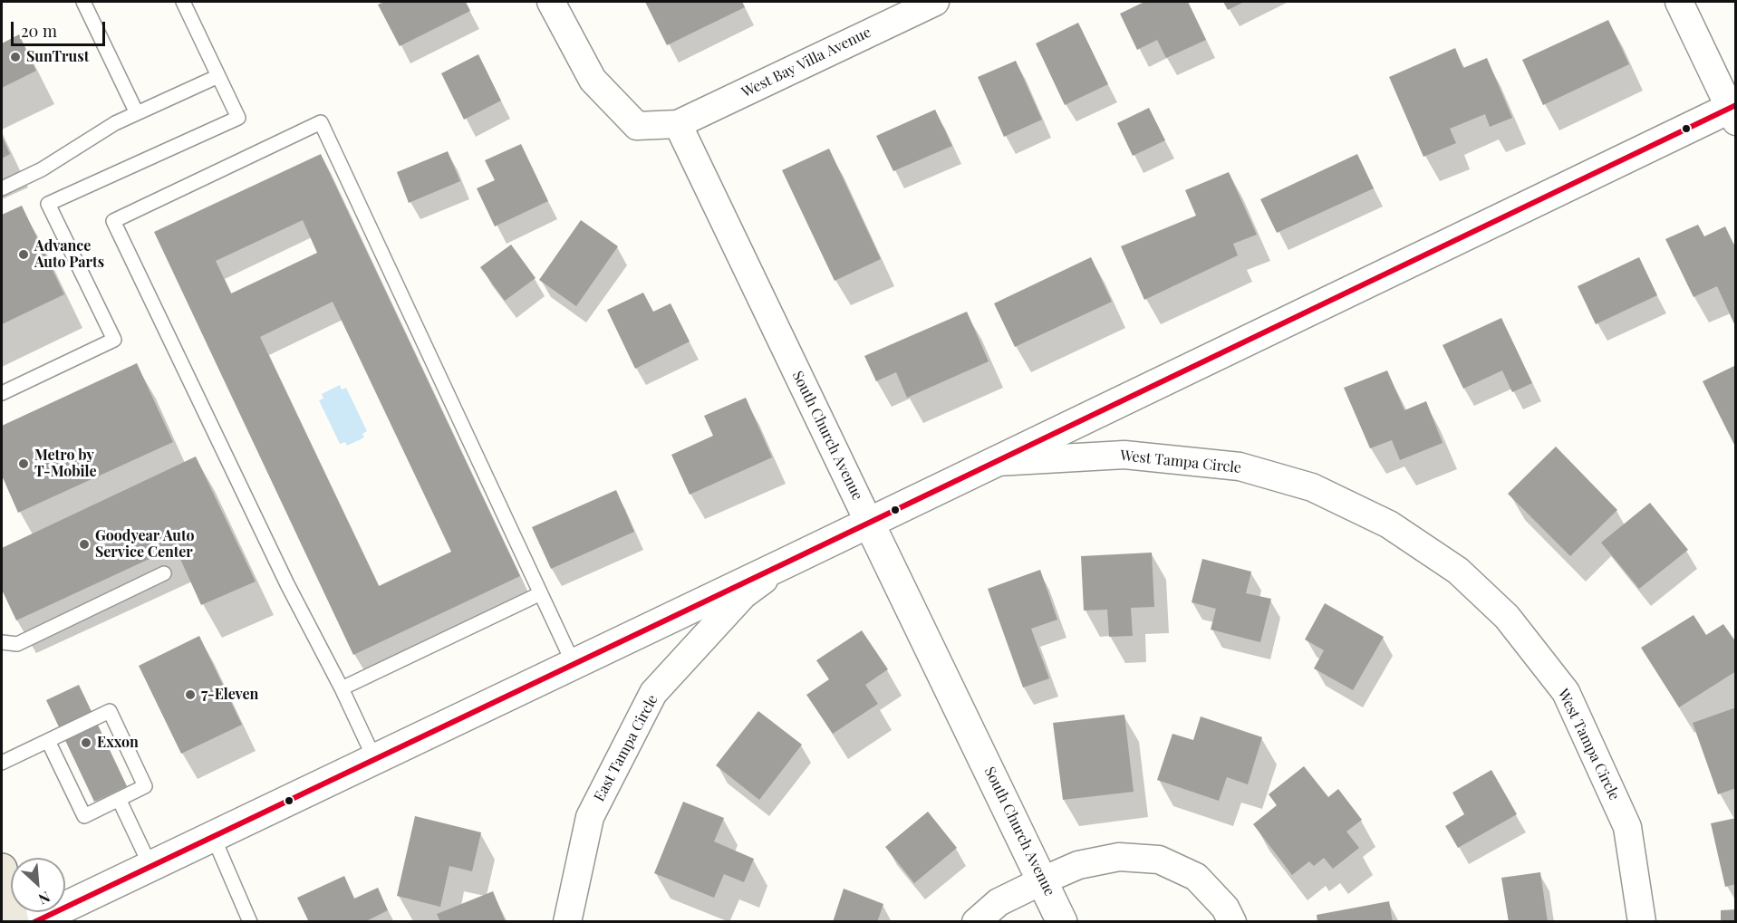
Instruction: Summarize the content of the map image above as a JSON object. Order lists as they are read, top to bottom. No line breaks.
{"streets":{"street":["West Bay Villa Avenue","South Church Avenue","West Tampa Circle","East Tampa Circle"]},"crossings":[["West Bay Villa Avenue","South Church Avenue"]],"places":["SunTrust","Advance Auto Parts","Metro by T-Mobile","Goodyear Auto Service Center","7-Eleven","Exxon"],"scale_bar":"20 m","north":"bottom right"}
